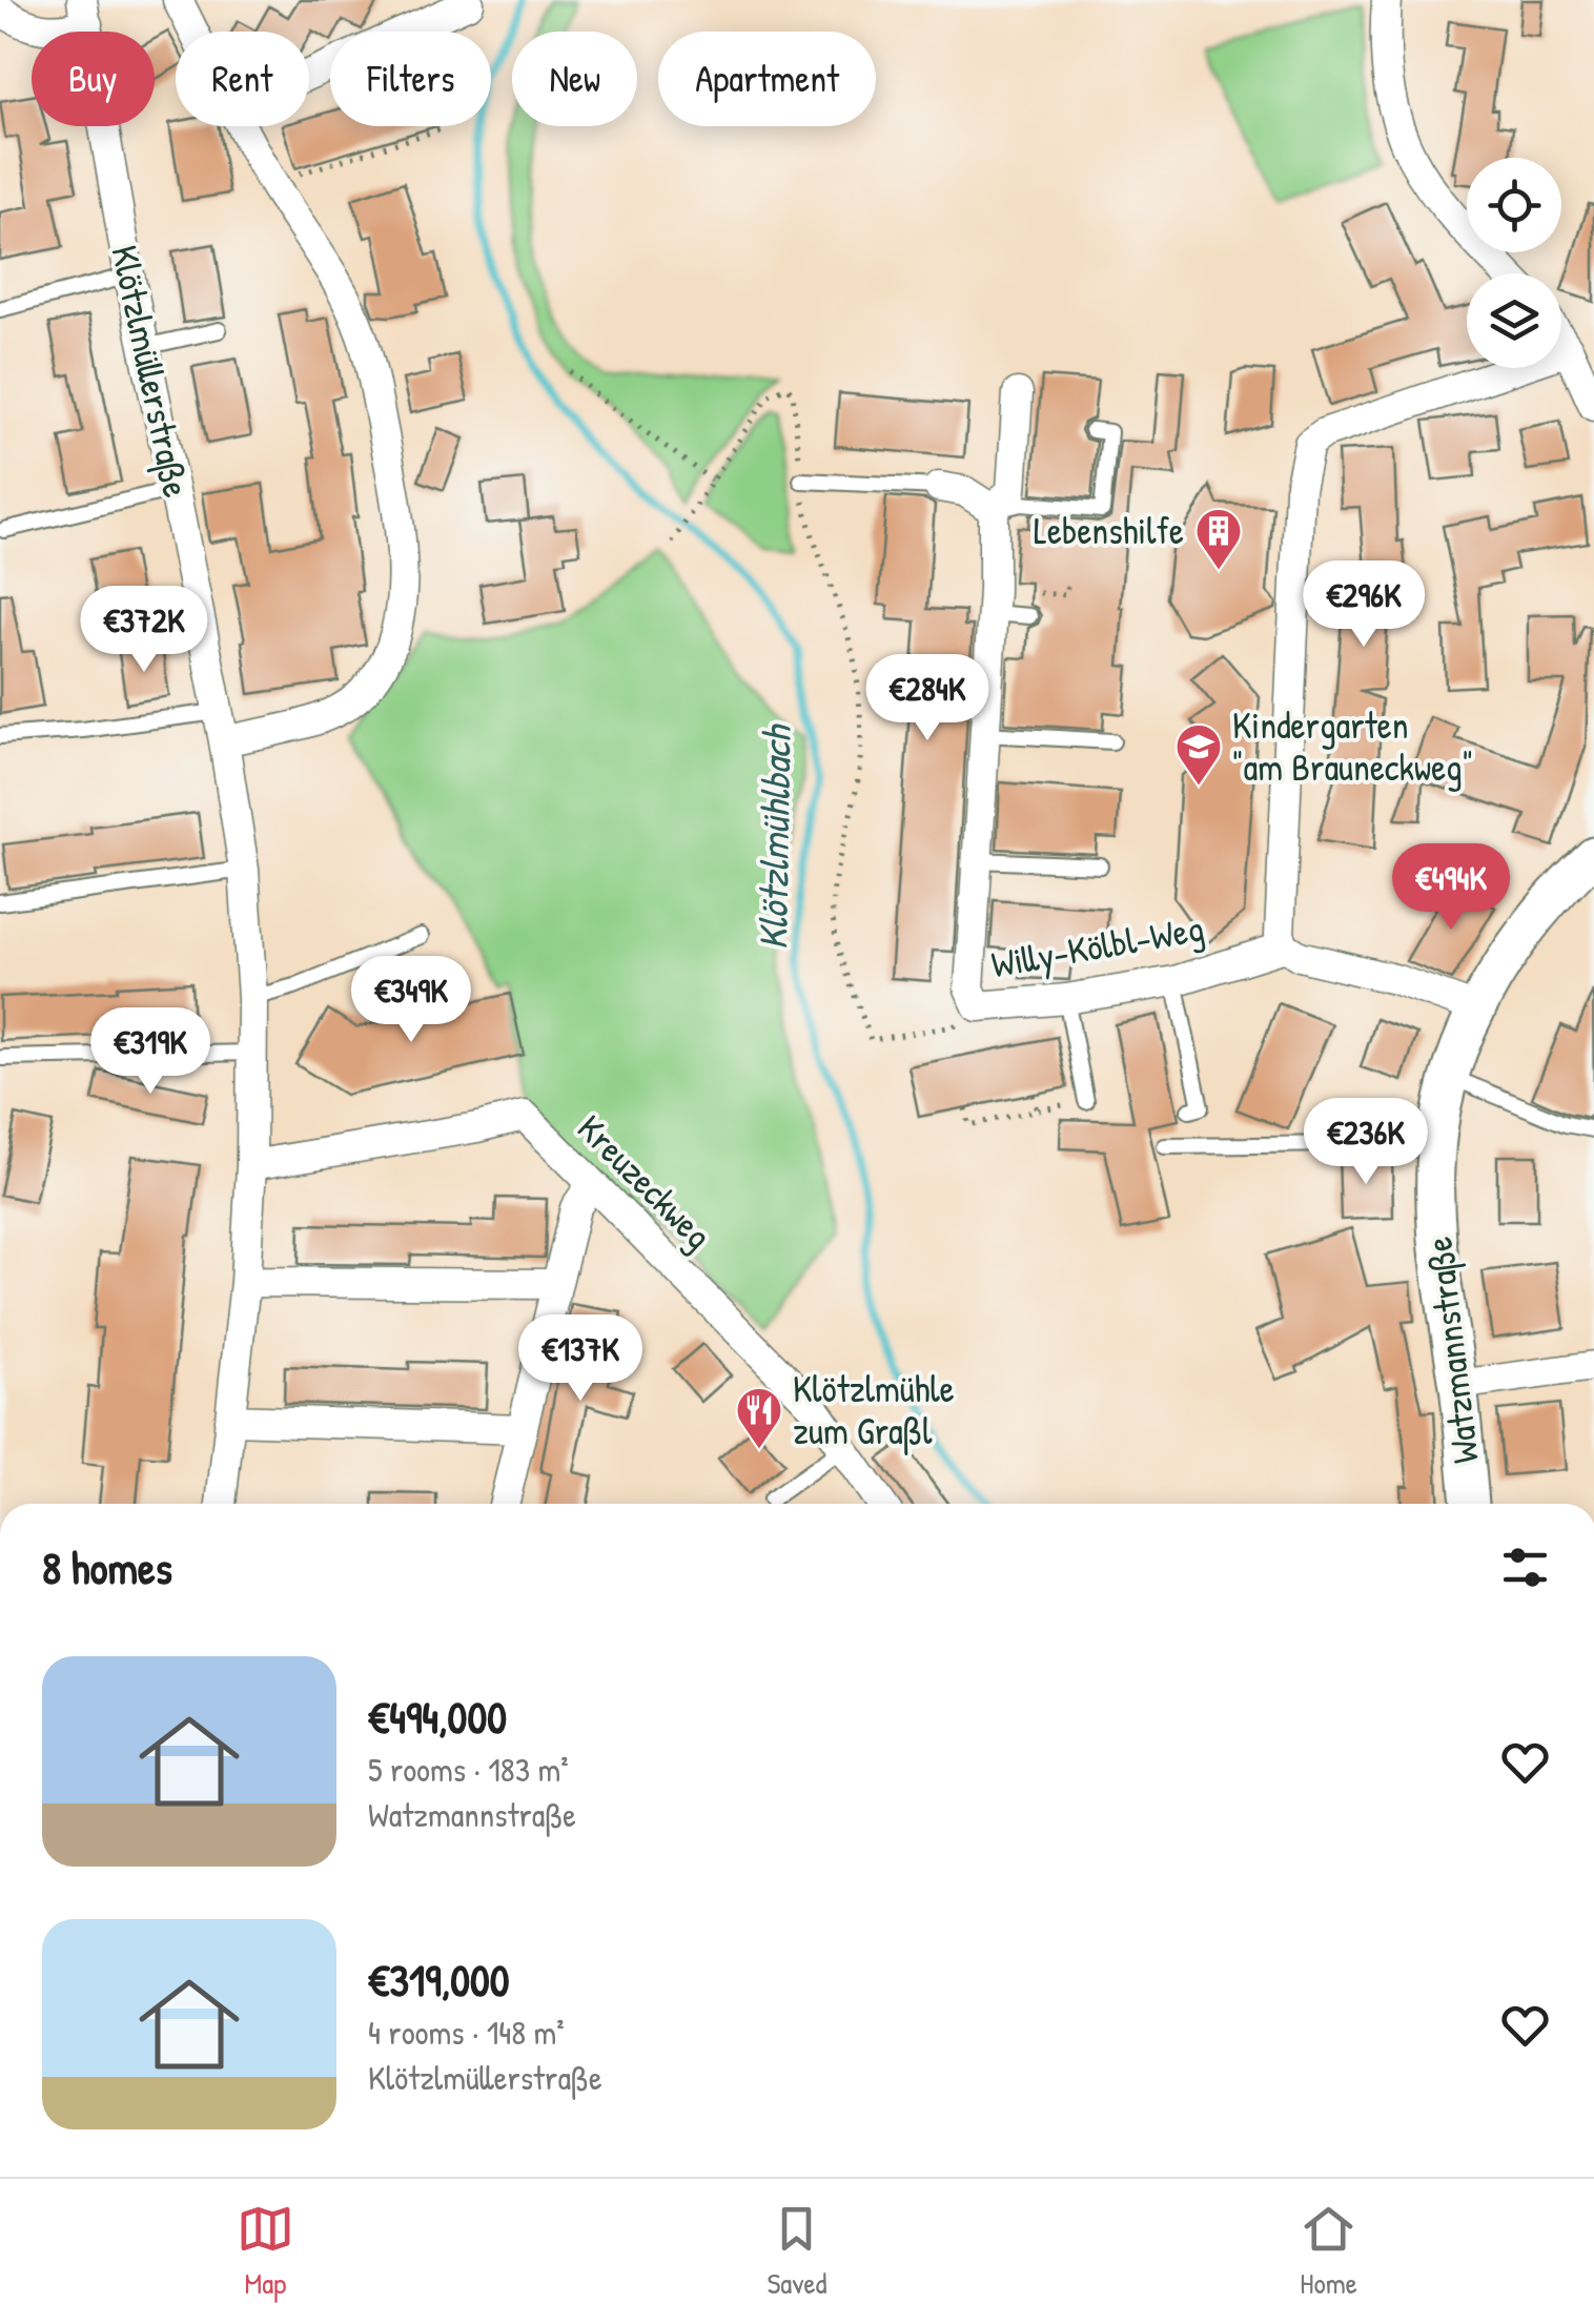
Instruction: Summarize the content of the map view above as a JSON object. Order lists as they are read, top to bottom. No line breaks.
{"streets":{"street":["Klötzlmüllerstraße","Willy-Kölbl-Weg","Kreuzeckweg","Watzmannstraße"]},"crossings":[["Klötzlmüllerstraße","Kreuzeckweg"]],"water":["Klötzlmühlbach"],"places":{"building":["Lebenshilfe"],"school or university":["Kindergarten \"am Brauneckweg\""],"restaurant":["Klötzlmühle zum Graßl"]},"page":{"chip":["Buy","Rent","Filters","New","Apartment"],"price":["€296K","€372K","€284K","€494K","€349K","€319K","€236K","€137K"],"heading":"8 homes","list":[{"name":"€494,000","note":"5 rooms · 183 m² · Watzmannstraße"},{"name":"€319,000","note":"4 rooms · 148 m² · Klötzlmüllerstraße"}],"tabs":["Map","Saved","Home"]}}
